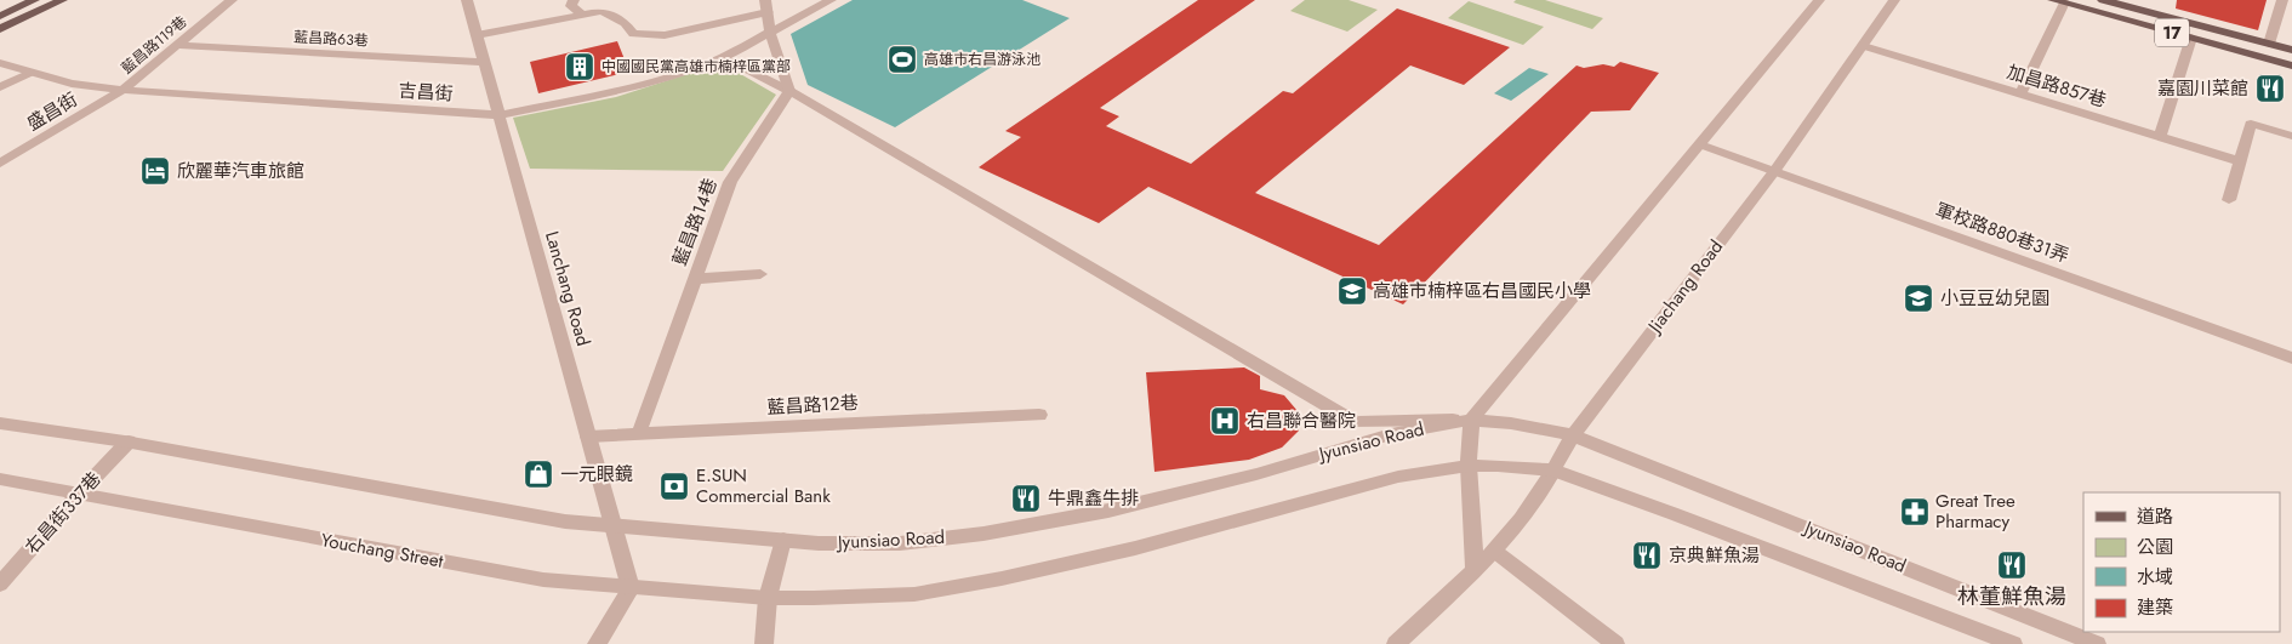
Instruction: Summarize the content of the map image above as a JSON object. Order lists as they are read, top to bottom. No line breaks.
{"streets":{"main road":["17"],"street":["藍昌路63巷","藍昌路119巷","加昌路857巷","吉昌街","盛昌街","藍昌路14巷","軍校路880巷31弄","Jiachang Road","Lanchang Road","藍昌路12巷","Jyunsiao Road","右昌街337巷","Youchang Street"]},"crossings":[["藍昌路63巷","藍昌路119巷"],["藍昌路63巷","Lanchang Road"],["藍昌路119巷","吉昌街"],["藍昌路119巷","盛昌街"],["加昌路857巷","Jiachang Road"],["吉昌街","盛昌街"],["吉昌街","Lanchang Road"],["藍昌路14巷","藍昌路12巷"],["軍校路880巷31弄","Jiachang Road"],["Jiachang Road","Jyunsiao Road"],["Lanchang Road","藍昌路12巷"],["Lanchang Road","Jyunsiao Road"],["Lanchang Road","Youchang Street"],["Jyunsiao Road","Youchang Street"],["右昌街337巷","Youchang Street"]],"places":{"sports":["高雄市右昌游泳池"],"building":["中國國民黨高雄市楠梓區黨部"],"restaurant":["嘉園川菜館","牛鼎鑫牛排","京典鮮魚湯","林董鮮魚湯"],"hotel":["欣麗華汽車旅館"],"school or university":["高雄市楠梓區右昌國民小學","小豆豆幼兒園"],"hospital":["右昌聯合醫院"],"shop":["一元眼鏡"],"bank":["E.SUN Commercial Bank"],"pharmacy":["Great Tree Pharmacy"]},"legend":["道路","公園","水域","建築"]}
